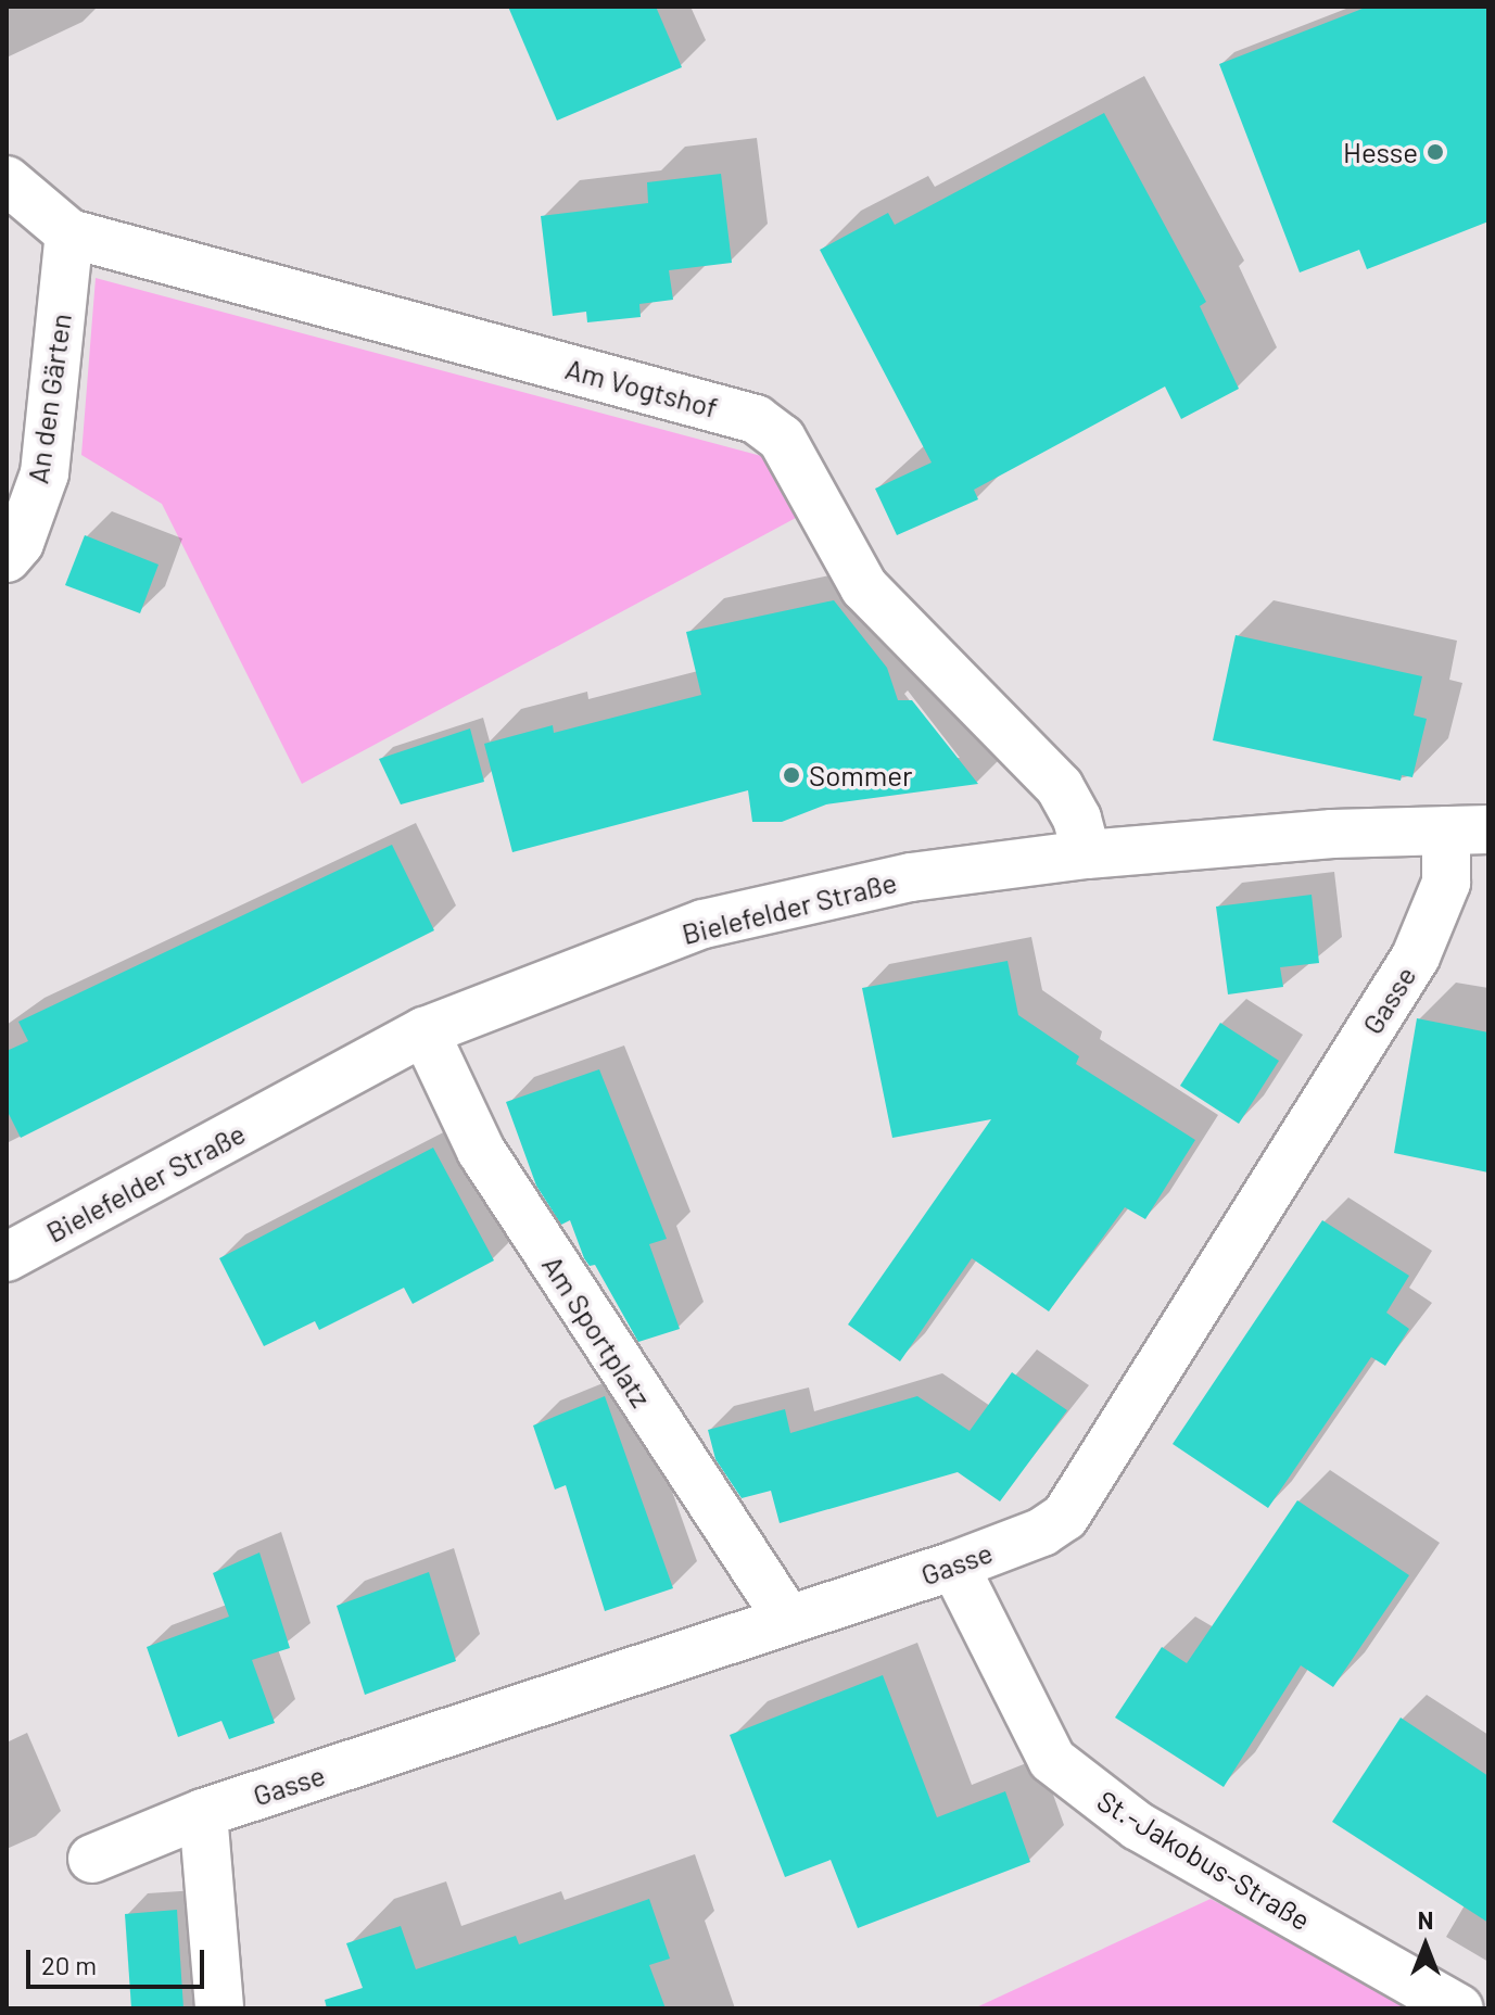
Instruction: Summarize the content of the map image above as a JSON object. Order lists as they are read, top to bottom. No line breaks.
{"streets":{"street":["Am Vogtshof","An den Gärten","Bielefelder Straße","Gasse","Am Sportplatz","St.-Jakobus-Straße"]},"crossings":[["Am Vogtshof","An den Gärten"],["Am Vogtshof","Bielefelder Straße"],["Bielefelder Straße","Gasse"],["Bielefelder Straße","Am Sportplatz"],["Gasse","Am Sportplatz"],["Gasse","St.-Jakobus-Straße"]],"places":["Hesse","Sommer"],"scale_bar":"20 m","north":"top"}
